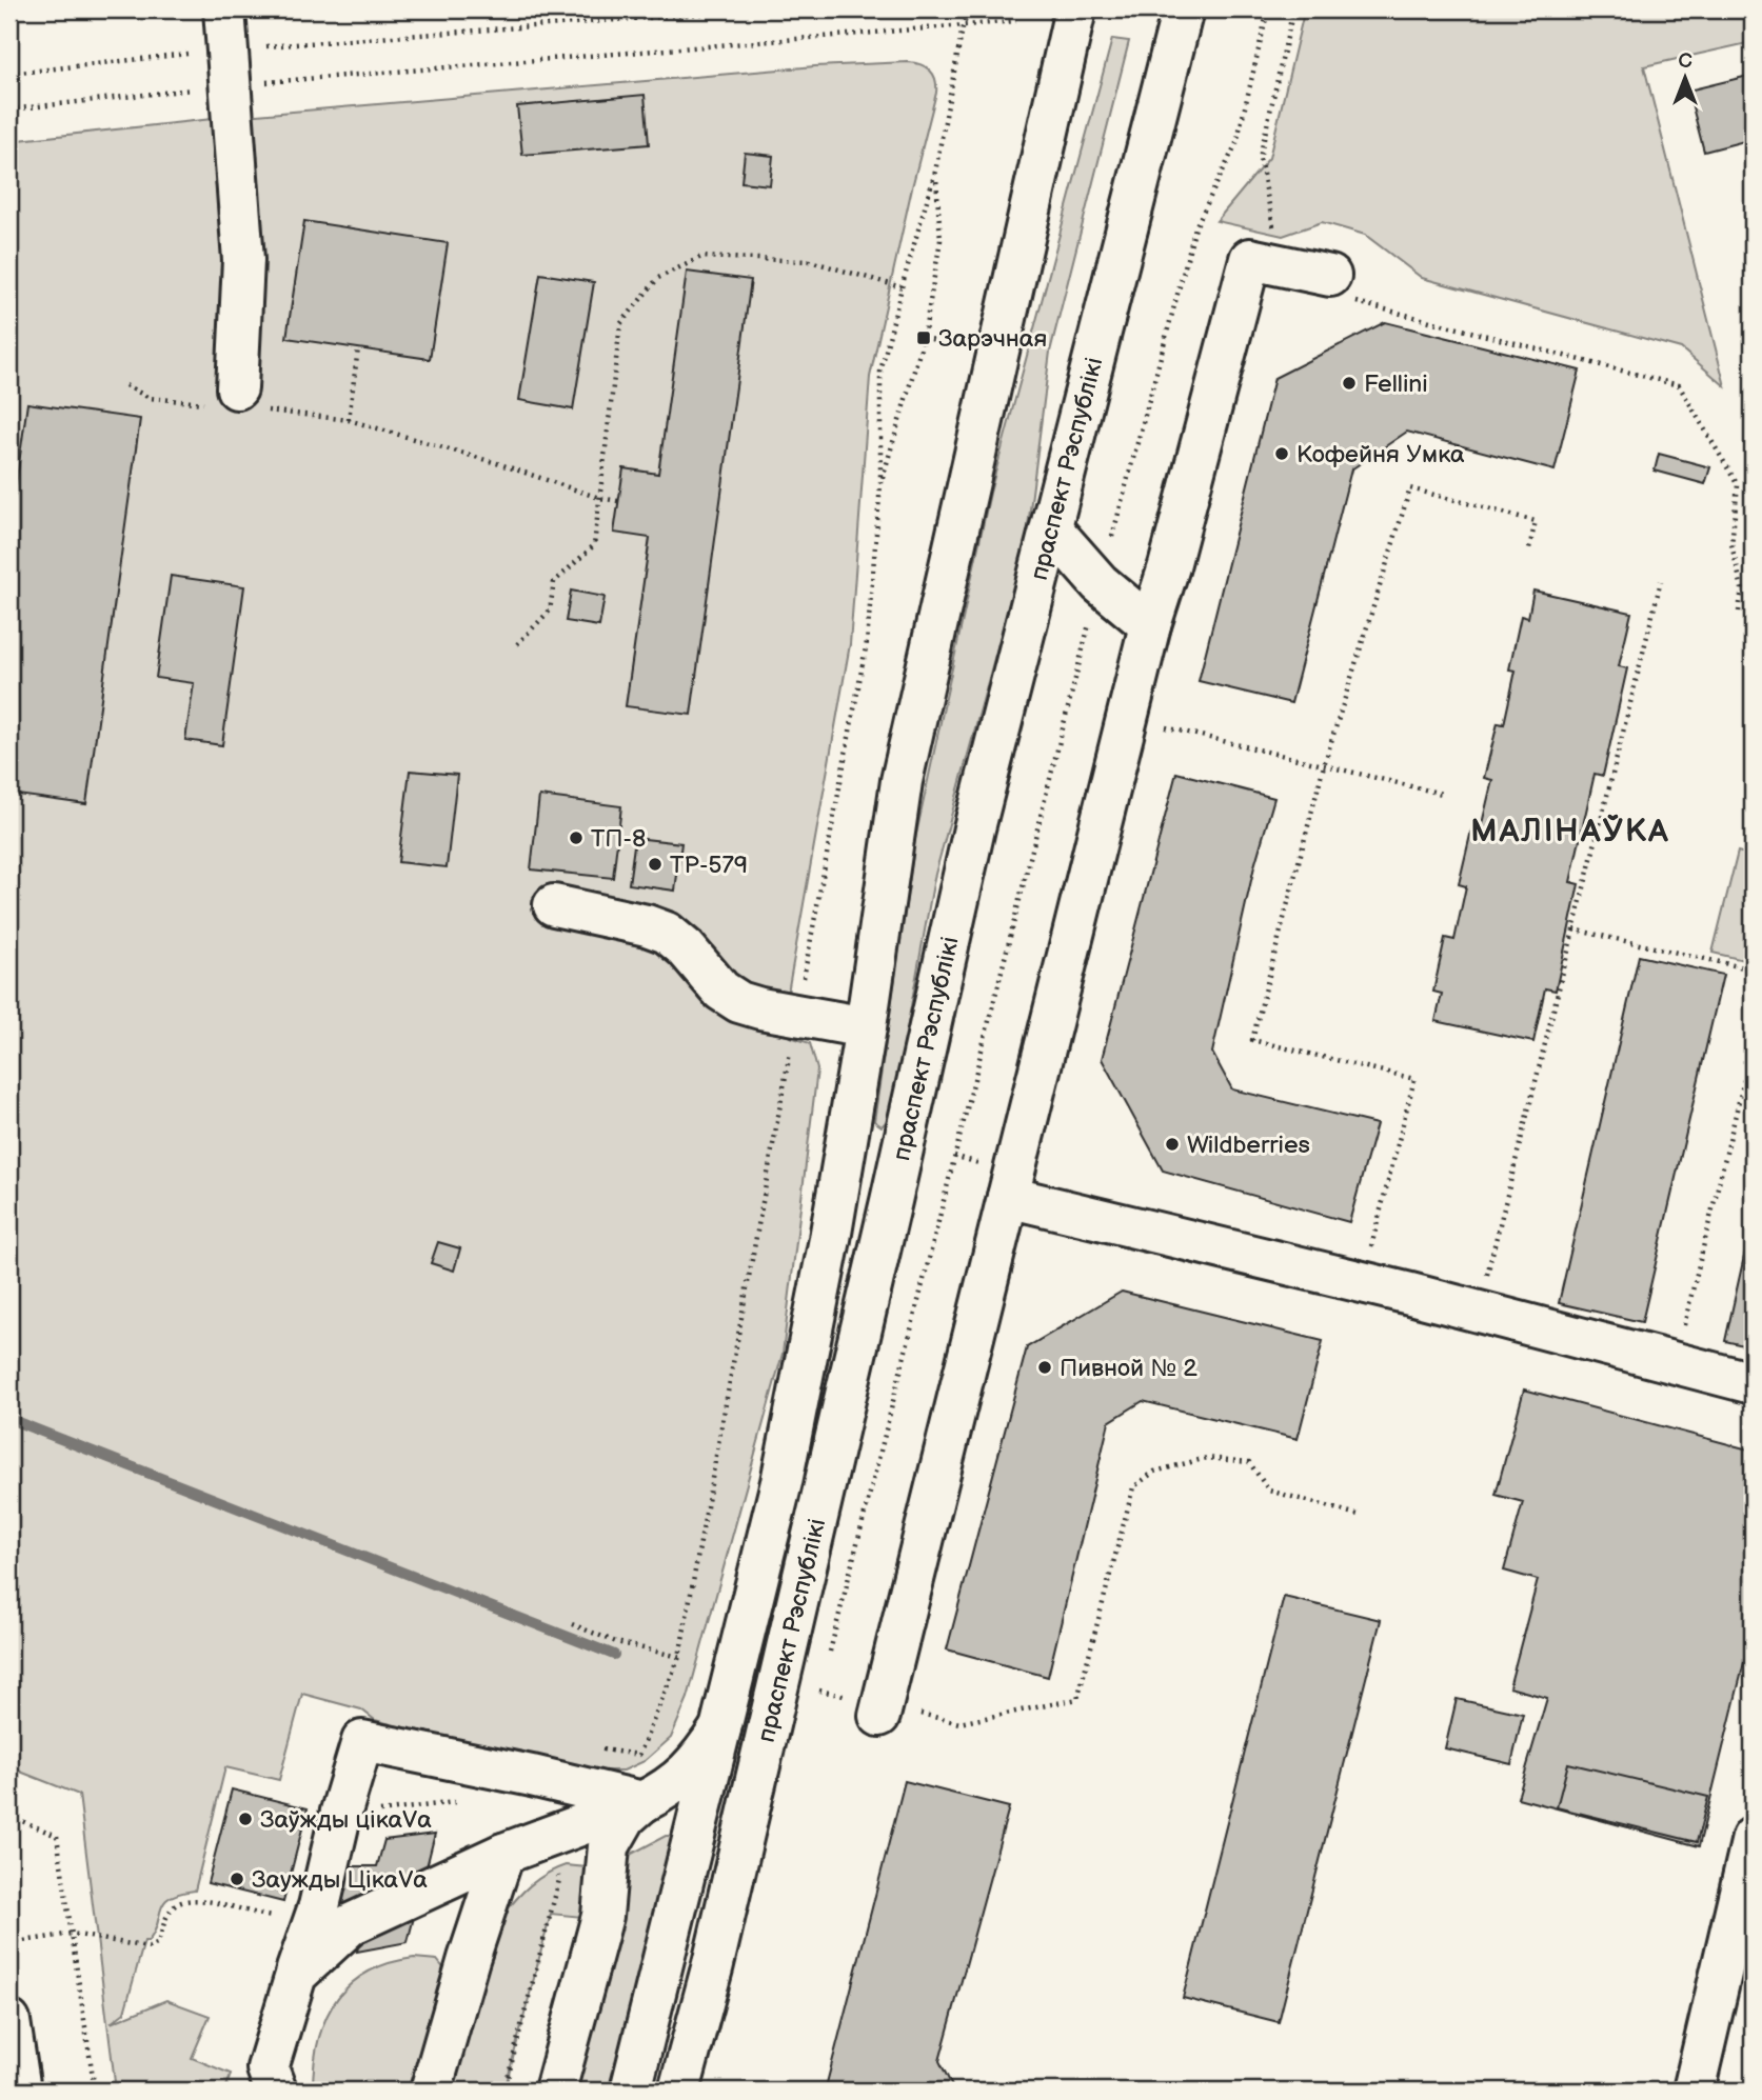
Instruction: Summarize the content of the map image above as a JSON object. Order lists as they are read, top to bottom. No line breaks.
{"streets":{"main road":["праспект Рэспублікі"]},"districts":["МАЛІНАЎКА"],"places":{"transit":["Зарэчная"],"other":["Fellini","Кофейня Умка","ТП-8","ТР-579","Wildberries","Пивной № 2","Заўжды цікаVа","Заужды ЦікаVа"]},"north":"top"}
